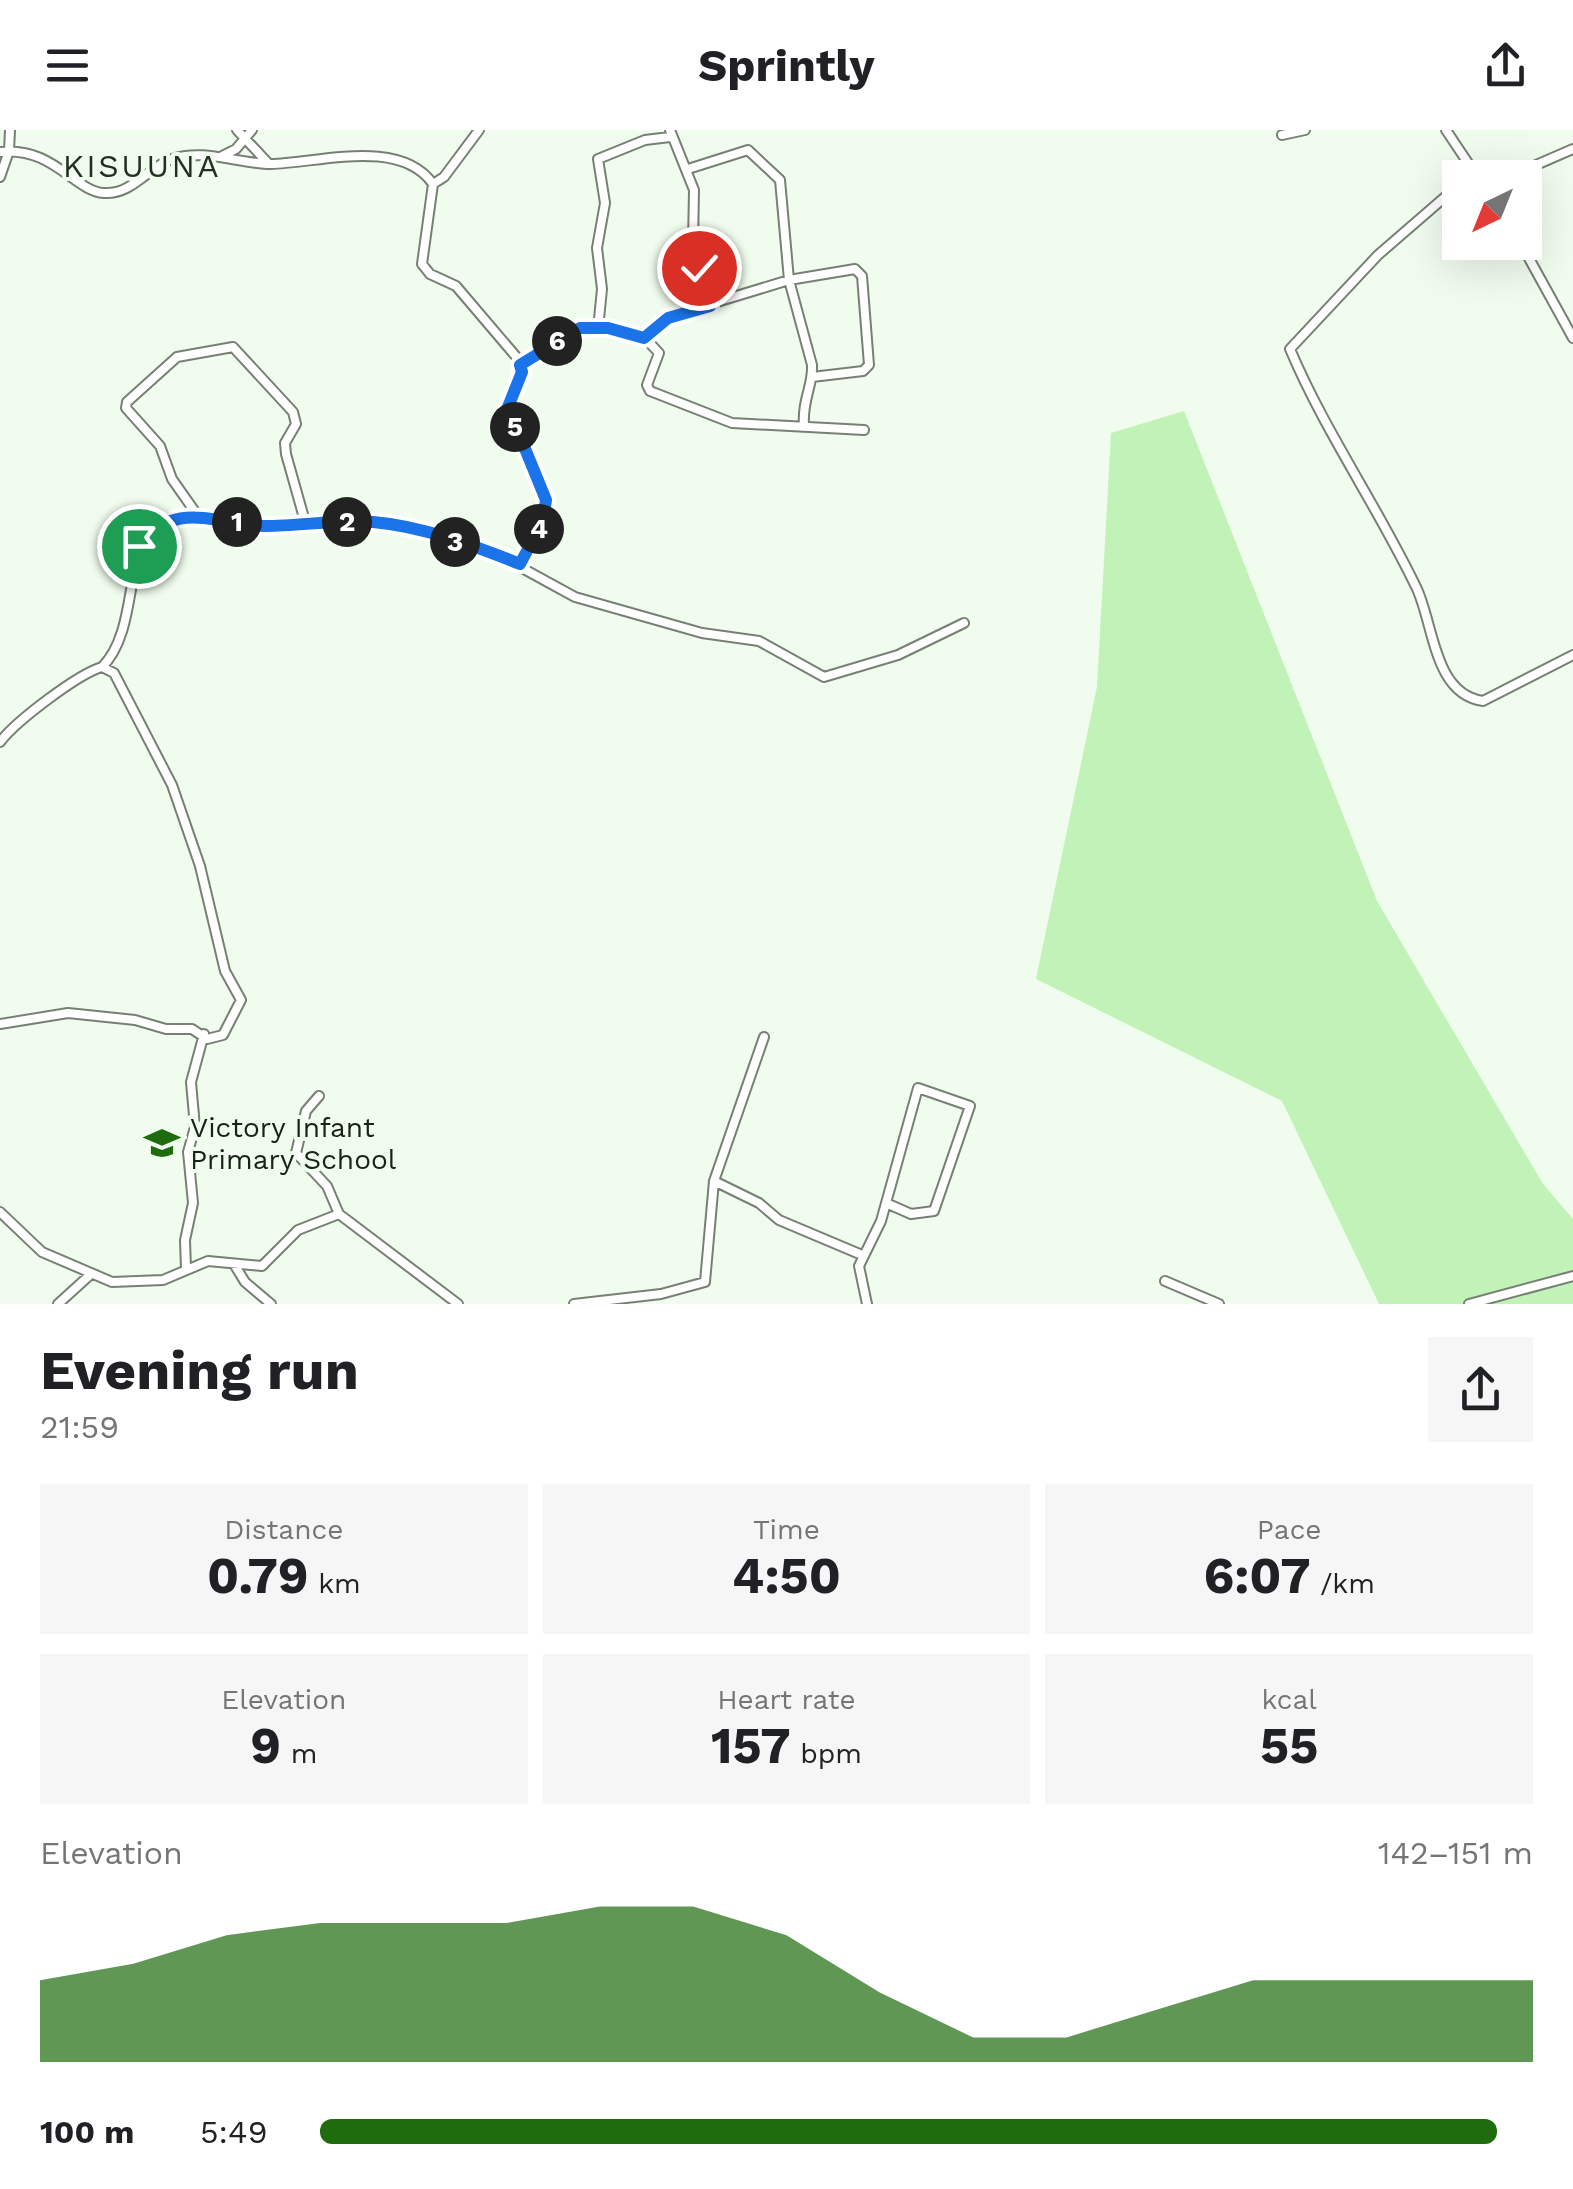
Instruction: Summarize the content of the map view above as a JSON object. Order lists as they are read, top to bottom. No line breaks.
{"districts":["KISUUNA"],"places":{"school or university":["Victory Infant Primary School"]},"north":"bottom left","page":{"header":"Sprintly","pins":["6","5","1","2","4","3"],"heading":["Evening run","21:59"],"stats":[["Distance","0.79 km"],["Time","4:50"],["Pace","6:07 /km"],["Elevation","9 m"],["Heart rate","157 bpm"],["kcal","55"]],"chart":["Elevation","142–151 m"],"list":[{"name":"100 m","note":"5:49"}]}}
